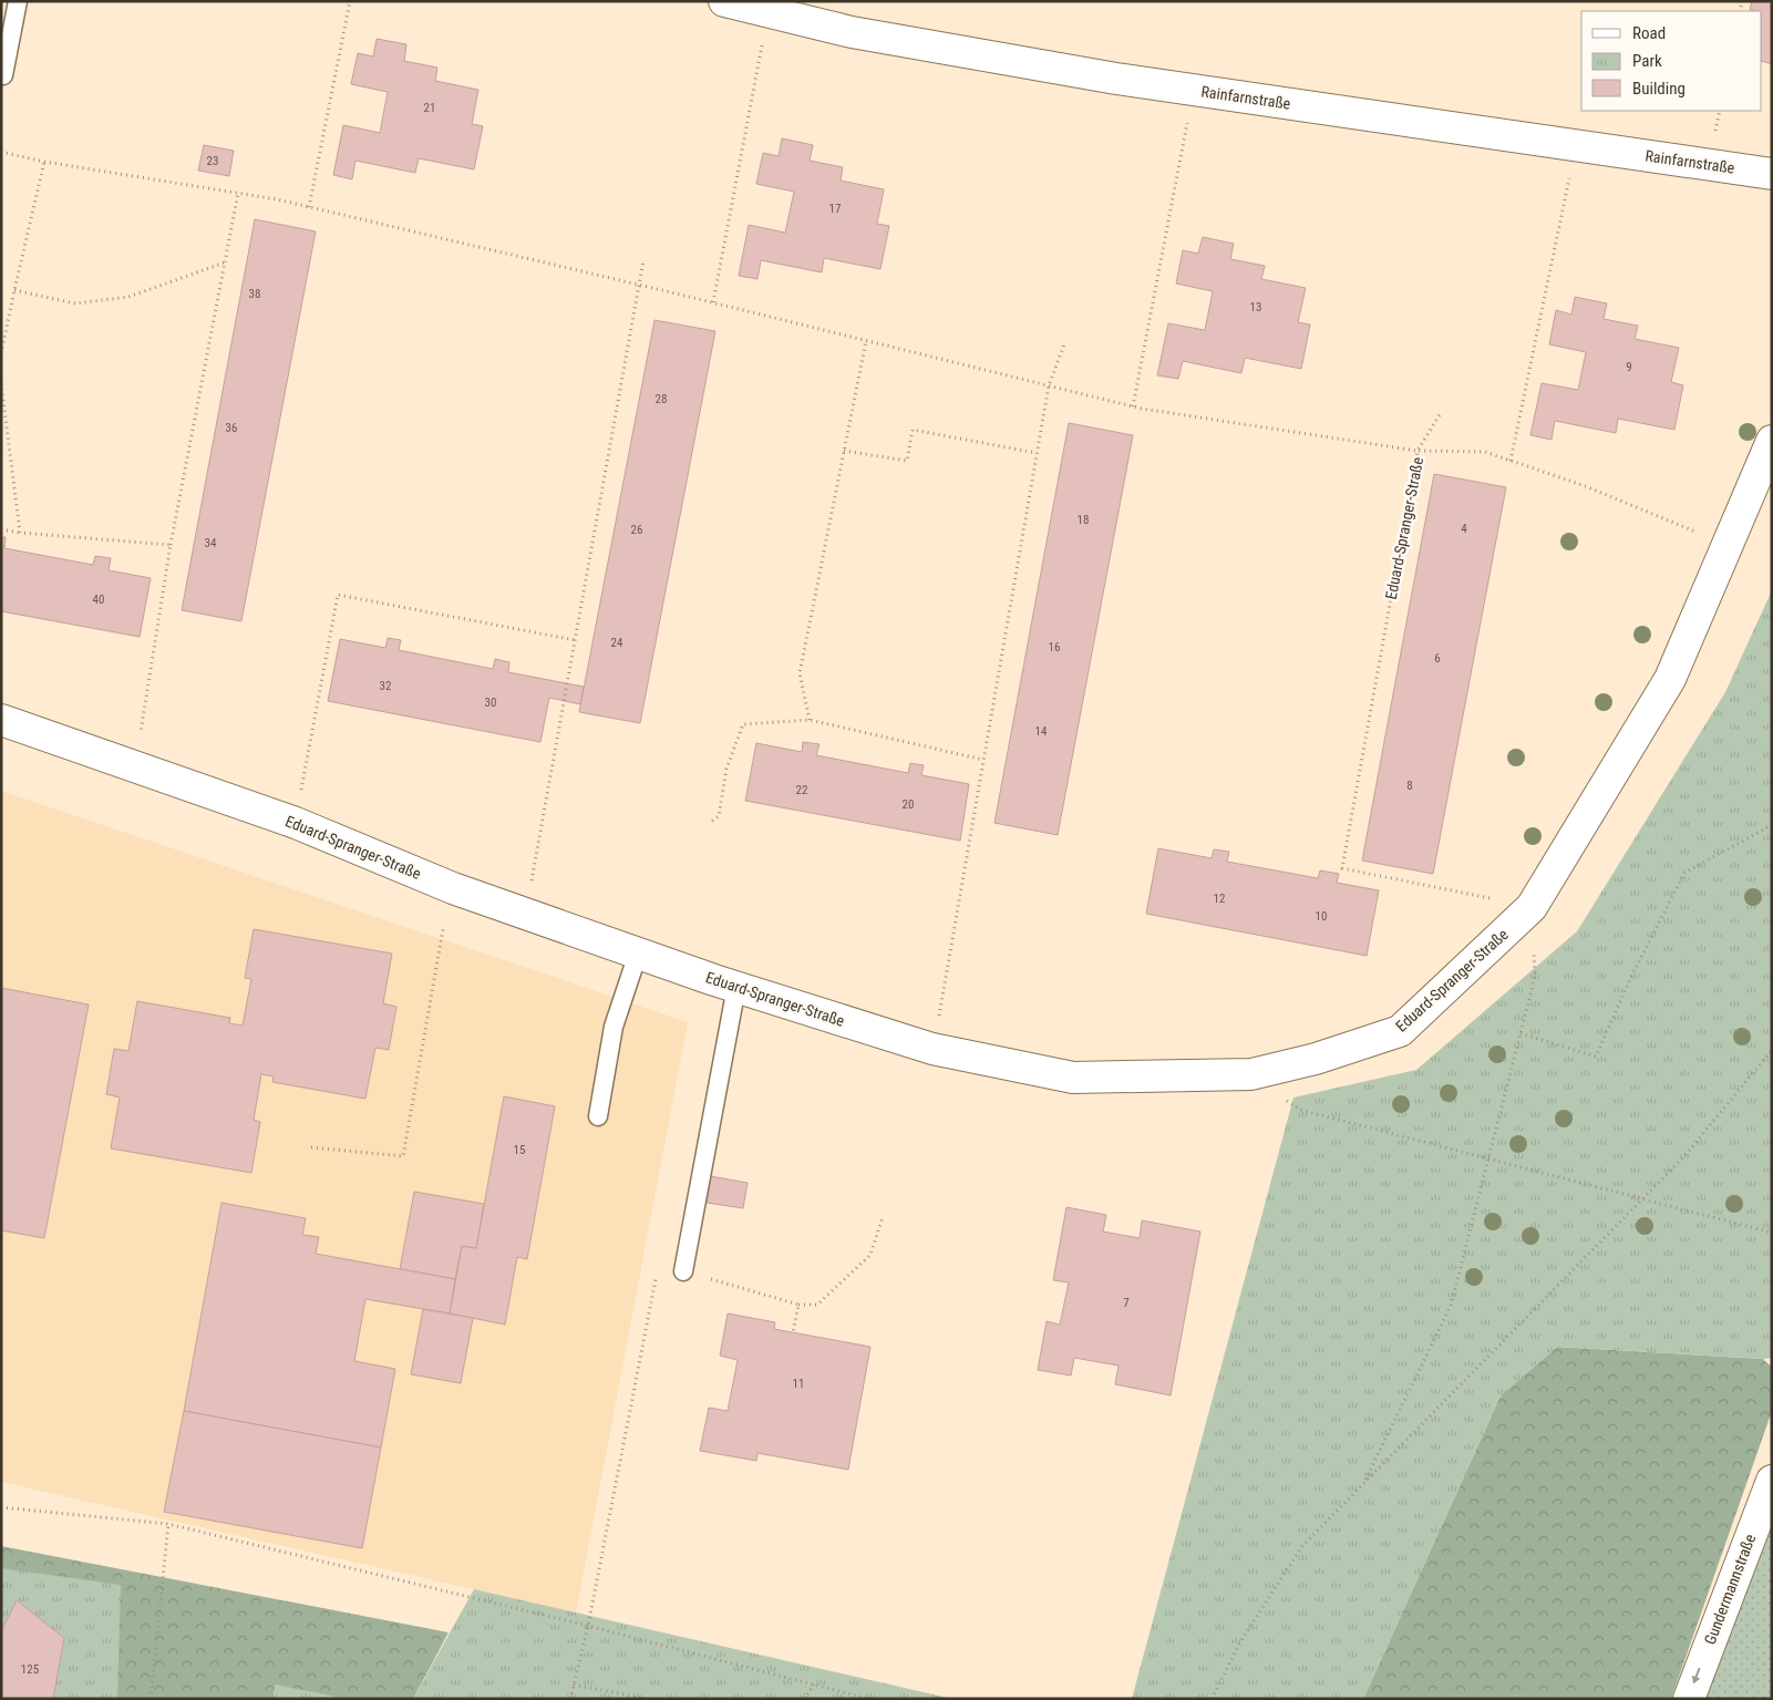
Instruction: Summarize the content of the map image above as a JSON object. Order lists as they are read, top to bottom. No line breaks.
{"streets":{"street":["Rainfarnstraße","Eduard-Spranger-Straße","Gundermannstraße"]},"one_way":["Gundermannstraße"],"house_numbers":["21","23","17","38","13","9","28","36","18","4","26","34","40","24","16","6","32","30","14","8","22","20","12","10","15","7","11","125"],"legend":["Road","Park","Building"]}
